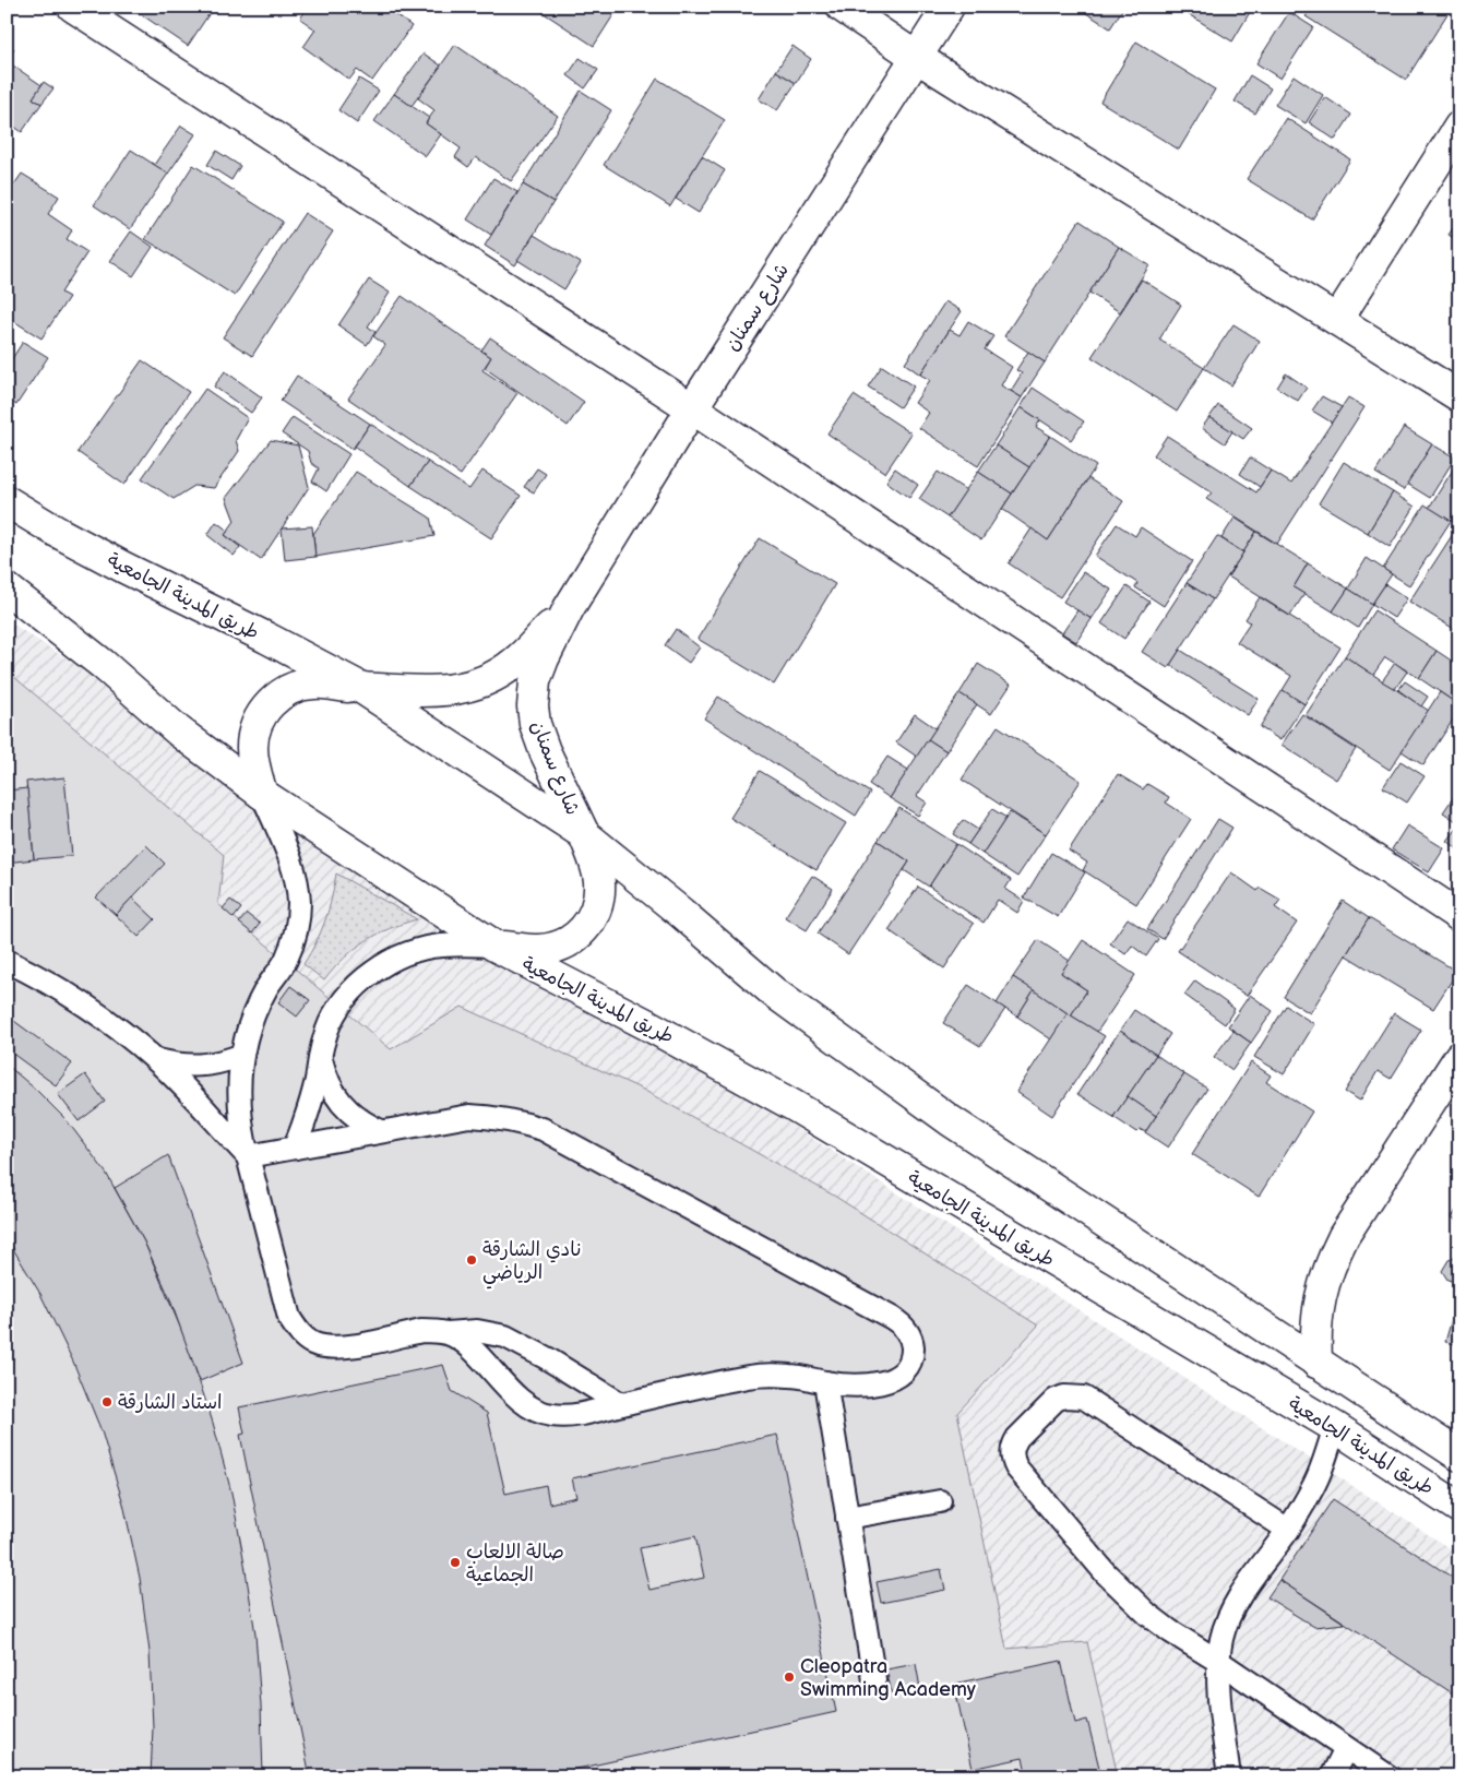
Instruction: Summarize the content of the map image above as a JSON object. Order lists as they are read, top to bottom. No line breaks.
{"streets":{"street":["شارع سمنان","طريق المدينة الجامعية"]},"crossings":[["شارع سمنان","طريق المدينة الجامعية"]],"places":["نادي الشارقة الرياضي","استاد الشارقة","صالة الالعاب الجماعية","Cleopatra Swimming Academy"]}
